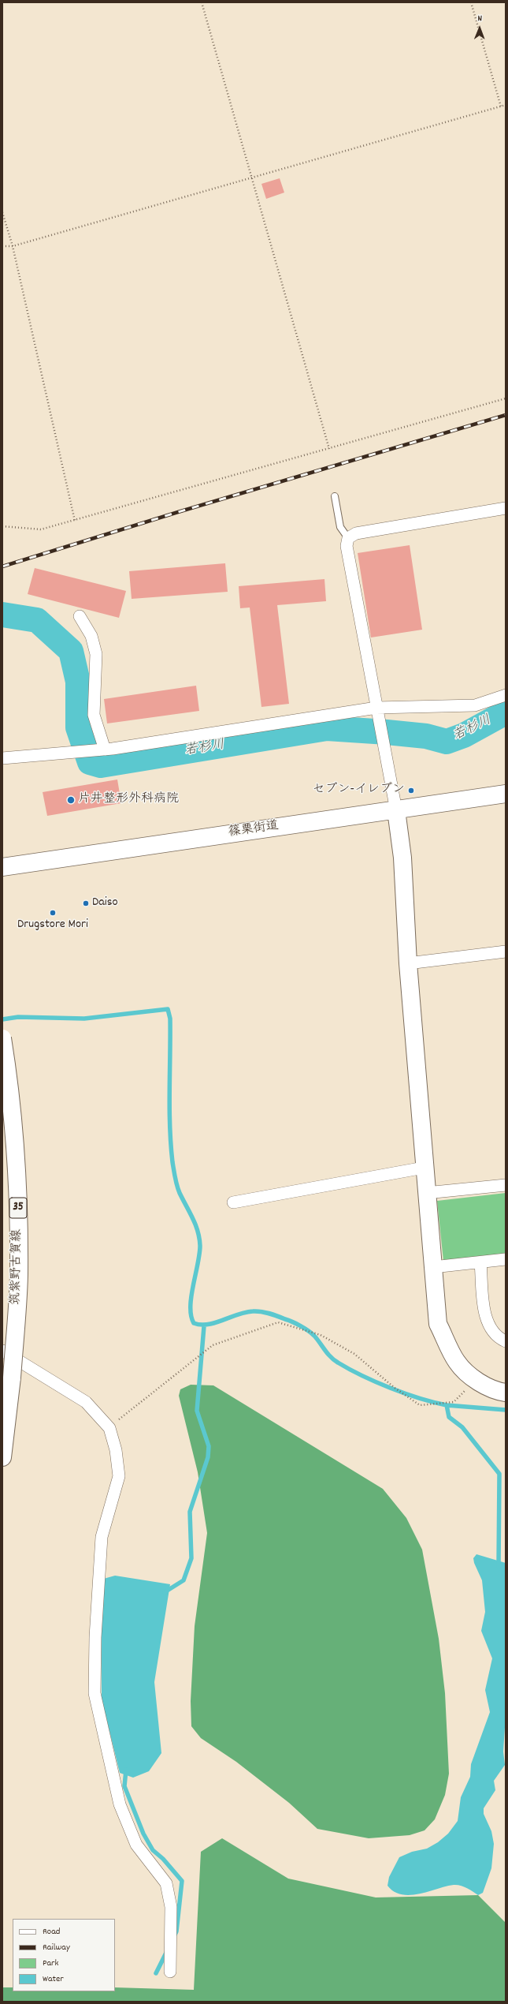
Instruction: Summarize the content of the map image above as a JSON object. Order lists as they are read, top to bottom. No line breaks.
{"streets":{"main road":["篠栗街道","35","筑紫野古賀線"]},"water":["若杉川"],"places":["セブン-イレブン","片井整形外科病院","Daiso","Drugstore Mori"],"legend":["Road","Railway","Park","Water"],"north":"top"}
